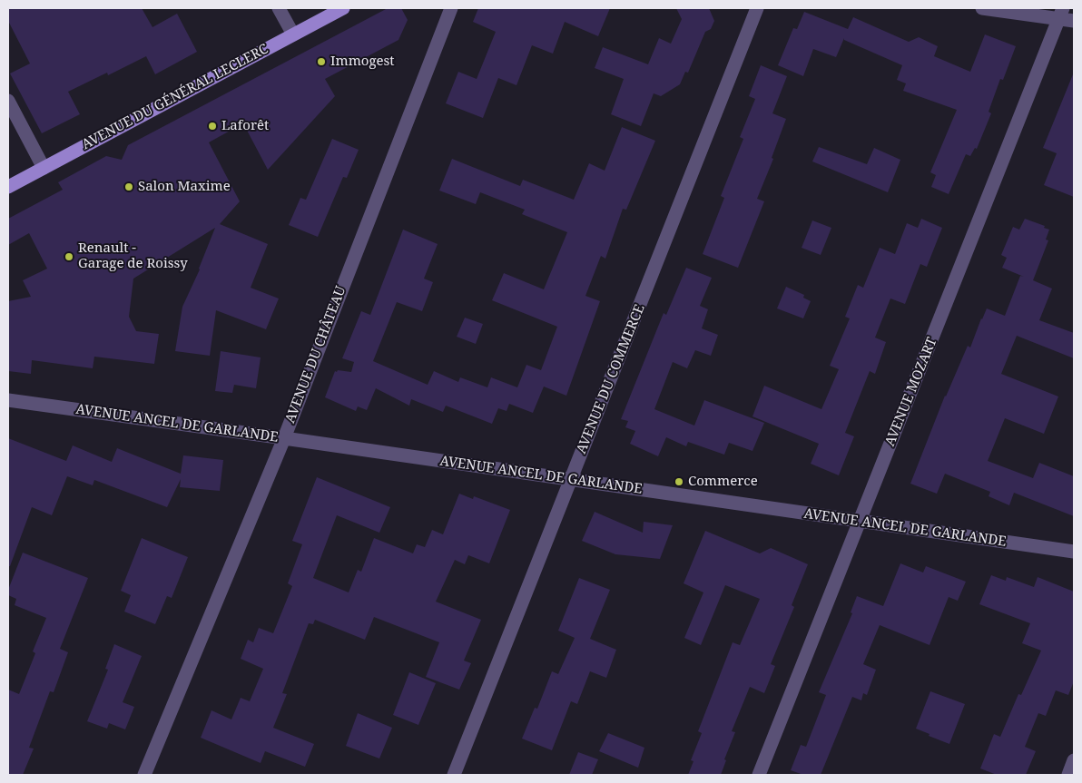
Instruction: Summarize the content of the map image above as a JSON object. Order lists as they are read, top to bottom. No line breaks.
{"streets":{"main road":["AVENUE DU GÉNÉRAL LECLERC"],"street":["AVENUE DU CHÂTEAU","AVENUE DU COMMERCE","AVENUE MOZART","AVENUE ANCEL DE GARLANDE"]},"crossings":[["AVENUE DU CHÂTEAU","AVENUE ANCEL DE GARLANDE"],["AVENUE DU COMMERCE","AVENUE ANCEL DE GARLANDE"],["AVENUE MOZART","AVENUE ANCEL DE GARLANDE"]],"places":["Immogest","Laforêt","Salon Maxime","Renault - Garage de Roissy","Commerce"]}
